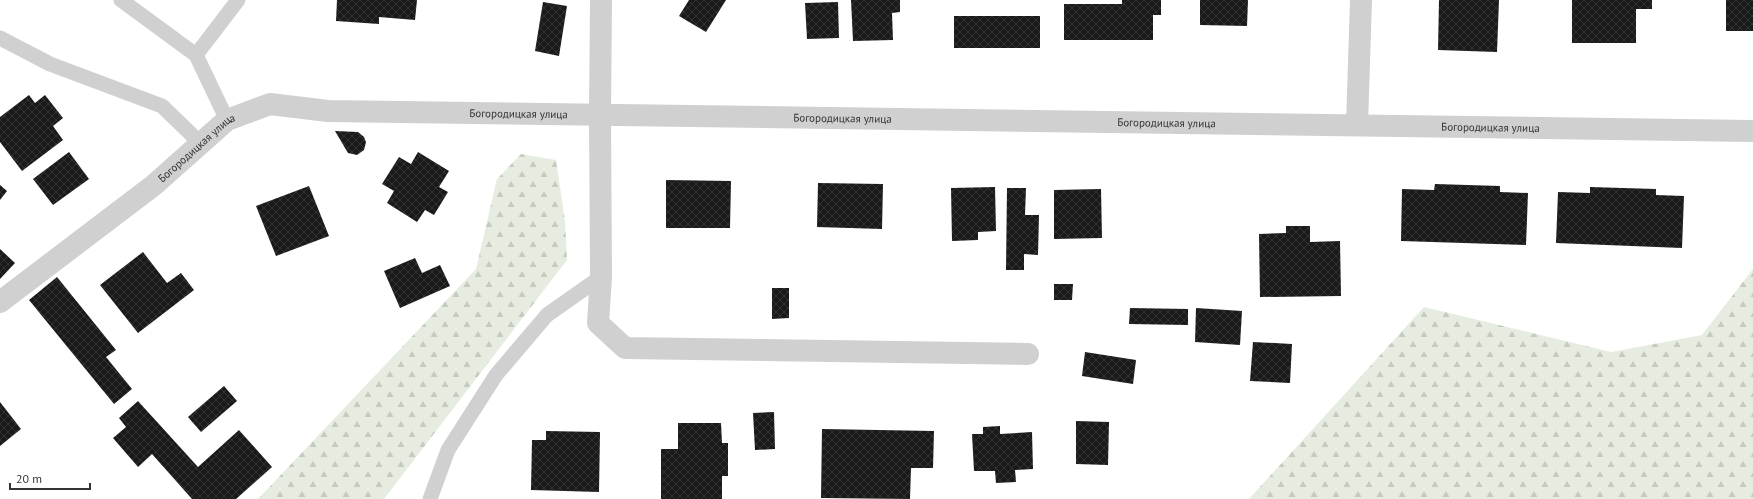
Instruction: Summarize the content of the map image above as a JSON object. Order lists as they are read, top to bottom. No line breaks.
{"streets":{"street":["Богородицкая улица"]},"scale_bar":"20 m"}
